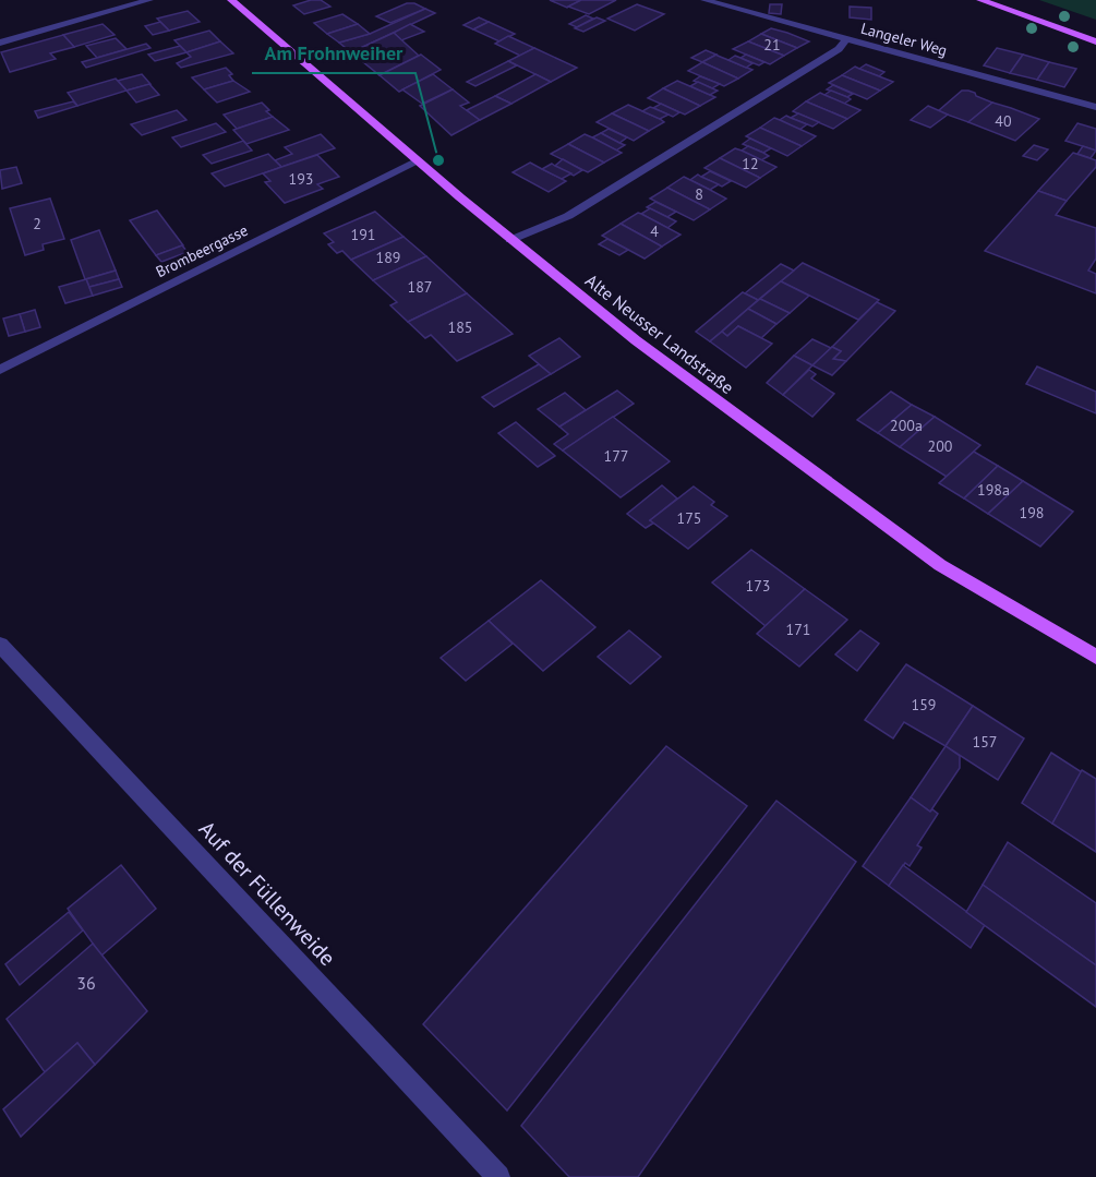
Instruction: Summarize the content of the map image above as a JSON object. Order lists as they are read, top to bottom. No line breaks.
{"streets":{"main road":["Alte Neusser Landstraße"],"street":["Langeler Weg","Brombeergasse","Auf der Füllenweide"]},"crossings":[["Brombeergasse","Alte Neusser Landstraße"]],"places":["Am Frohnweiher"],"house_numbers":["21","40","12","193","8","2","4","191","189","187","185","200a","200","177","198a","198","175","173","171","159","157","36"]}
